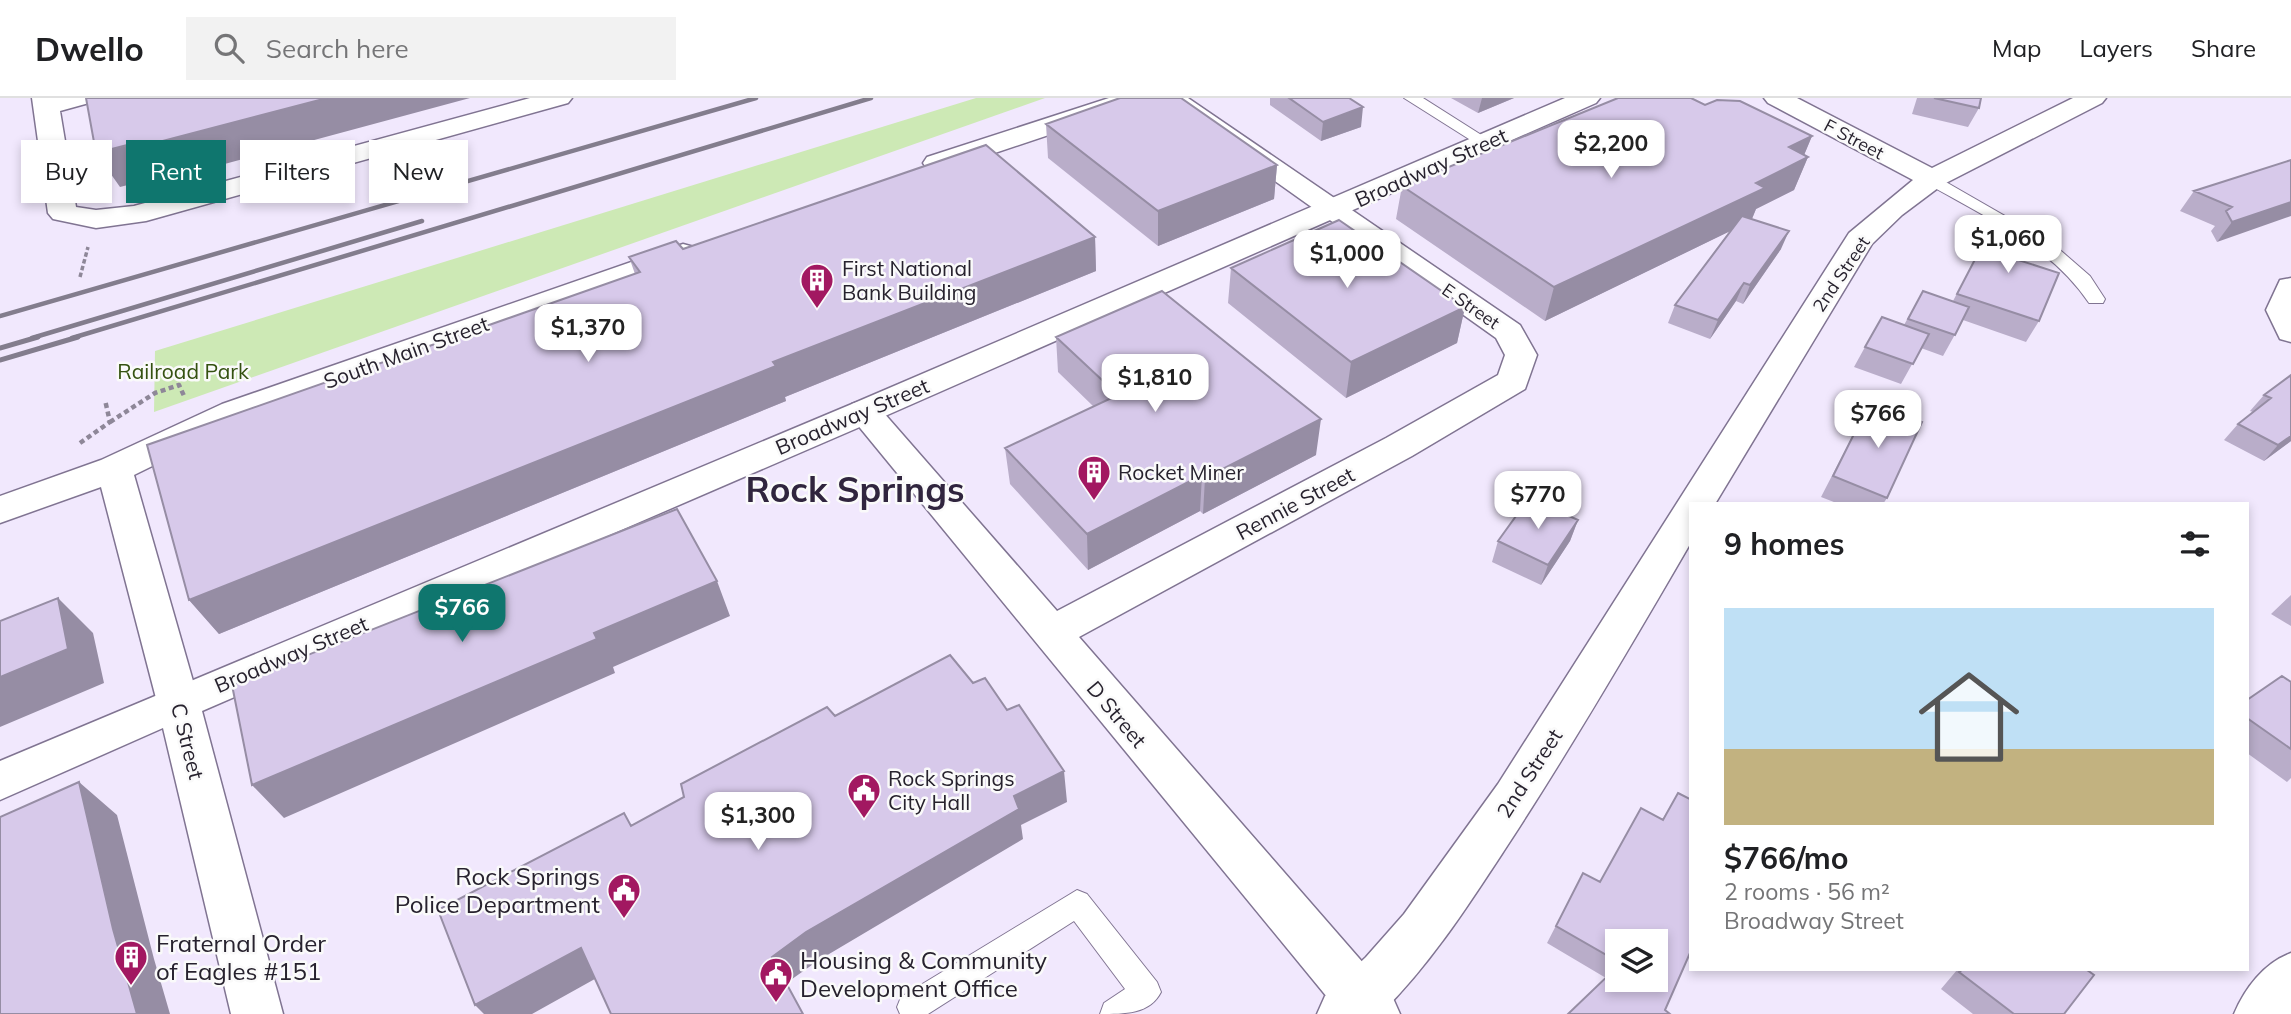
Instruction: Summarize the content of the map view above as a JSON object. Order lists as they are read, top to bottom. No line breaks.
{"streets":{"street":["F Street","Broadway Street","2nd Street","E Street","South Main Street","Rennie Street","D Street","C Street"]},"crossings":[["F Street","2nd Street"],["Broadway Street","E Street"],["Broadway Street","D Street"],["Broadway Street","C Street"],["2nd Street","D Street"],["E Street","Rennie Street"],["South Main Street","C Street"],["Rennie Street","D Street"]],"districts":["Rock Springs"],"parks":["Railroad Park"],"places":{"building":["First National Bank Building","Rocket Miner","Fraternal Order of Eagles #151"],"public building":["Rock Springs City Hall","Rock Springs Police Department","Housing & Community Development Office"]},"page":{"header":"Dwello","search":"Search here","nav":["Map","Layers","Share"],"price":["$2,200","$1,060","$1,000","$1,370","$1,810","$766","$770","$766","$1,300"],"chip":["Buy","Rent","Filters","New"],"heading":"9 homes","list":[{"name":"$766/mo","note":"2 rooms · 56 m² · Broadway Street"}]}}
